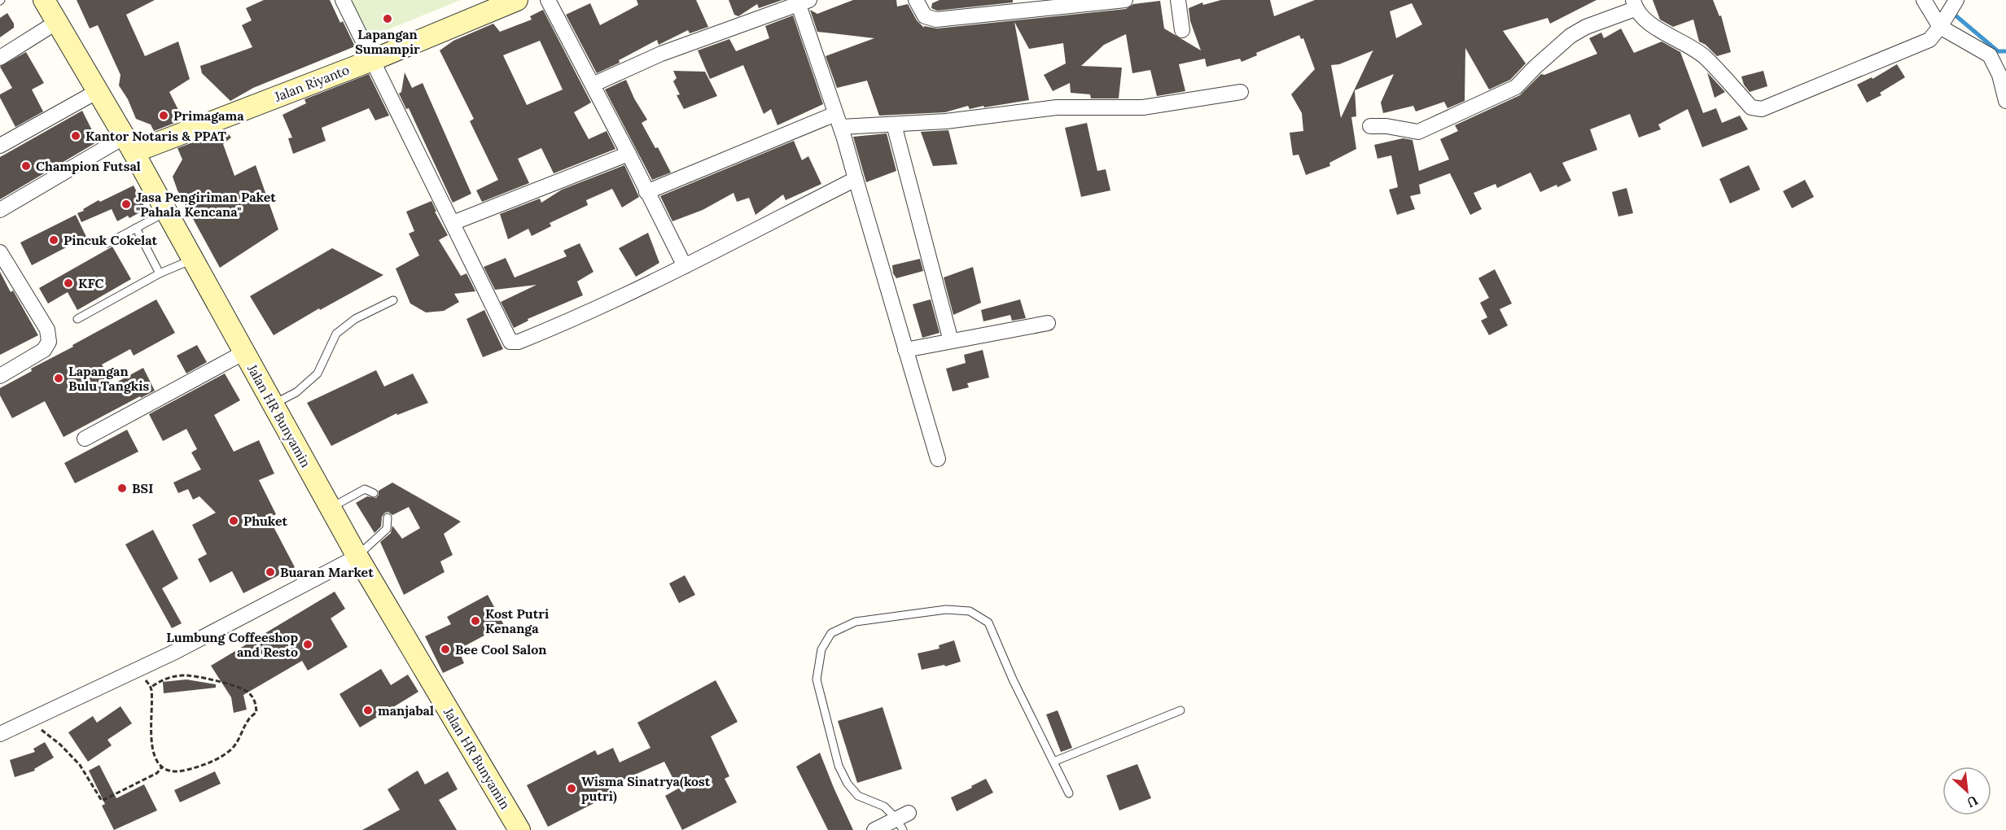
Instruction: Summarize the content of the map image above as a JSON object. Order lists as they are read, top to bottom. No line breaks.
{"streets":{"main road":["Jalan Riyanto","Jalan HR Bunyamin"]},"crossings":[["Jalan Riyanto","Jalan HR Bunyamin"]],"places":["Lapangan Sumampir","Primagama","Kantor Notaris & PPAT","Champion Futsal","Jasa Pengiriman Paket \"Pahala Kencana\"","Pincuk Cokelat","KFC","Lapangan Bulu Tangkis","BSI","Phuket","Buaran Market","Kost Putri Kenanga","Lumbung Coffeeshop and Resto","Bee Cool Salon","manjabal","Wisma Sinatrya(kost putri)"],"north":"bottom right"}
